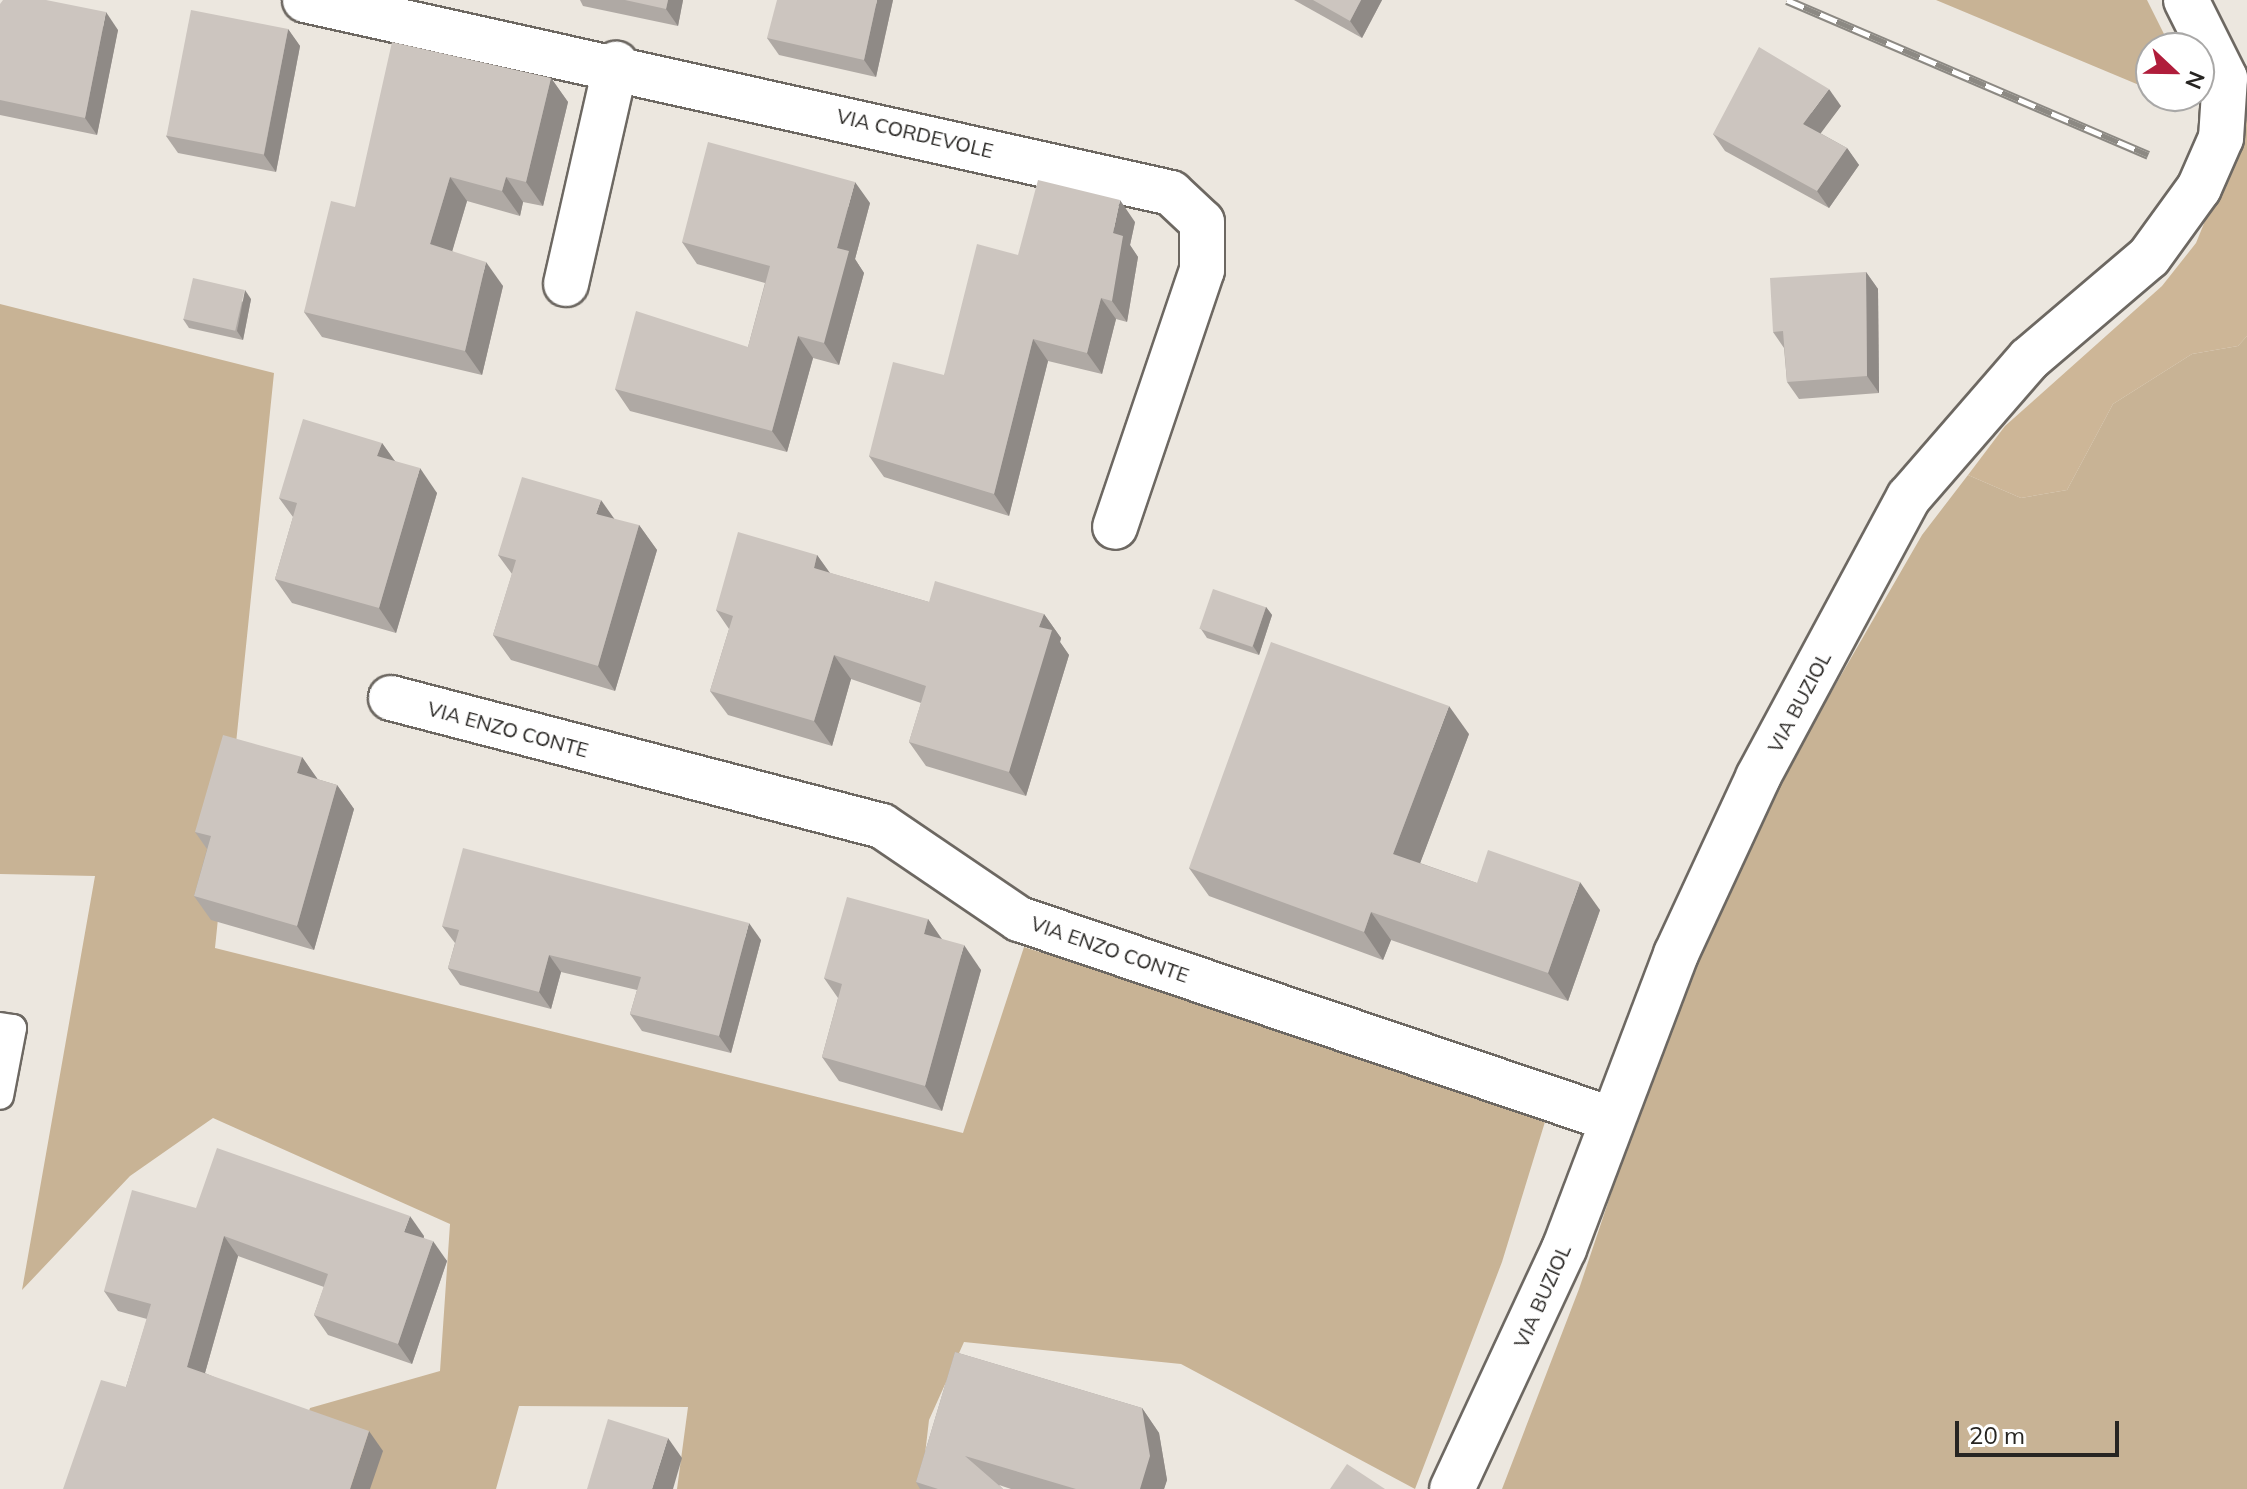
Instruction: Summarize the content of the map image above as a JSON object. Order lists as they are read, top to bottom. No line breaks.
{"streets":{"street":["VIA CORDEVOLE","VIA BUZIOL","VIA ENZO CONTE"]},"crossings":[["VIA BUZIOL","VIA ENZO CONTE"]],"scale_bar":"20 m","north":"right"}
